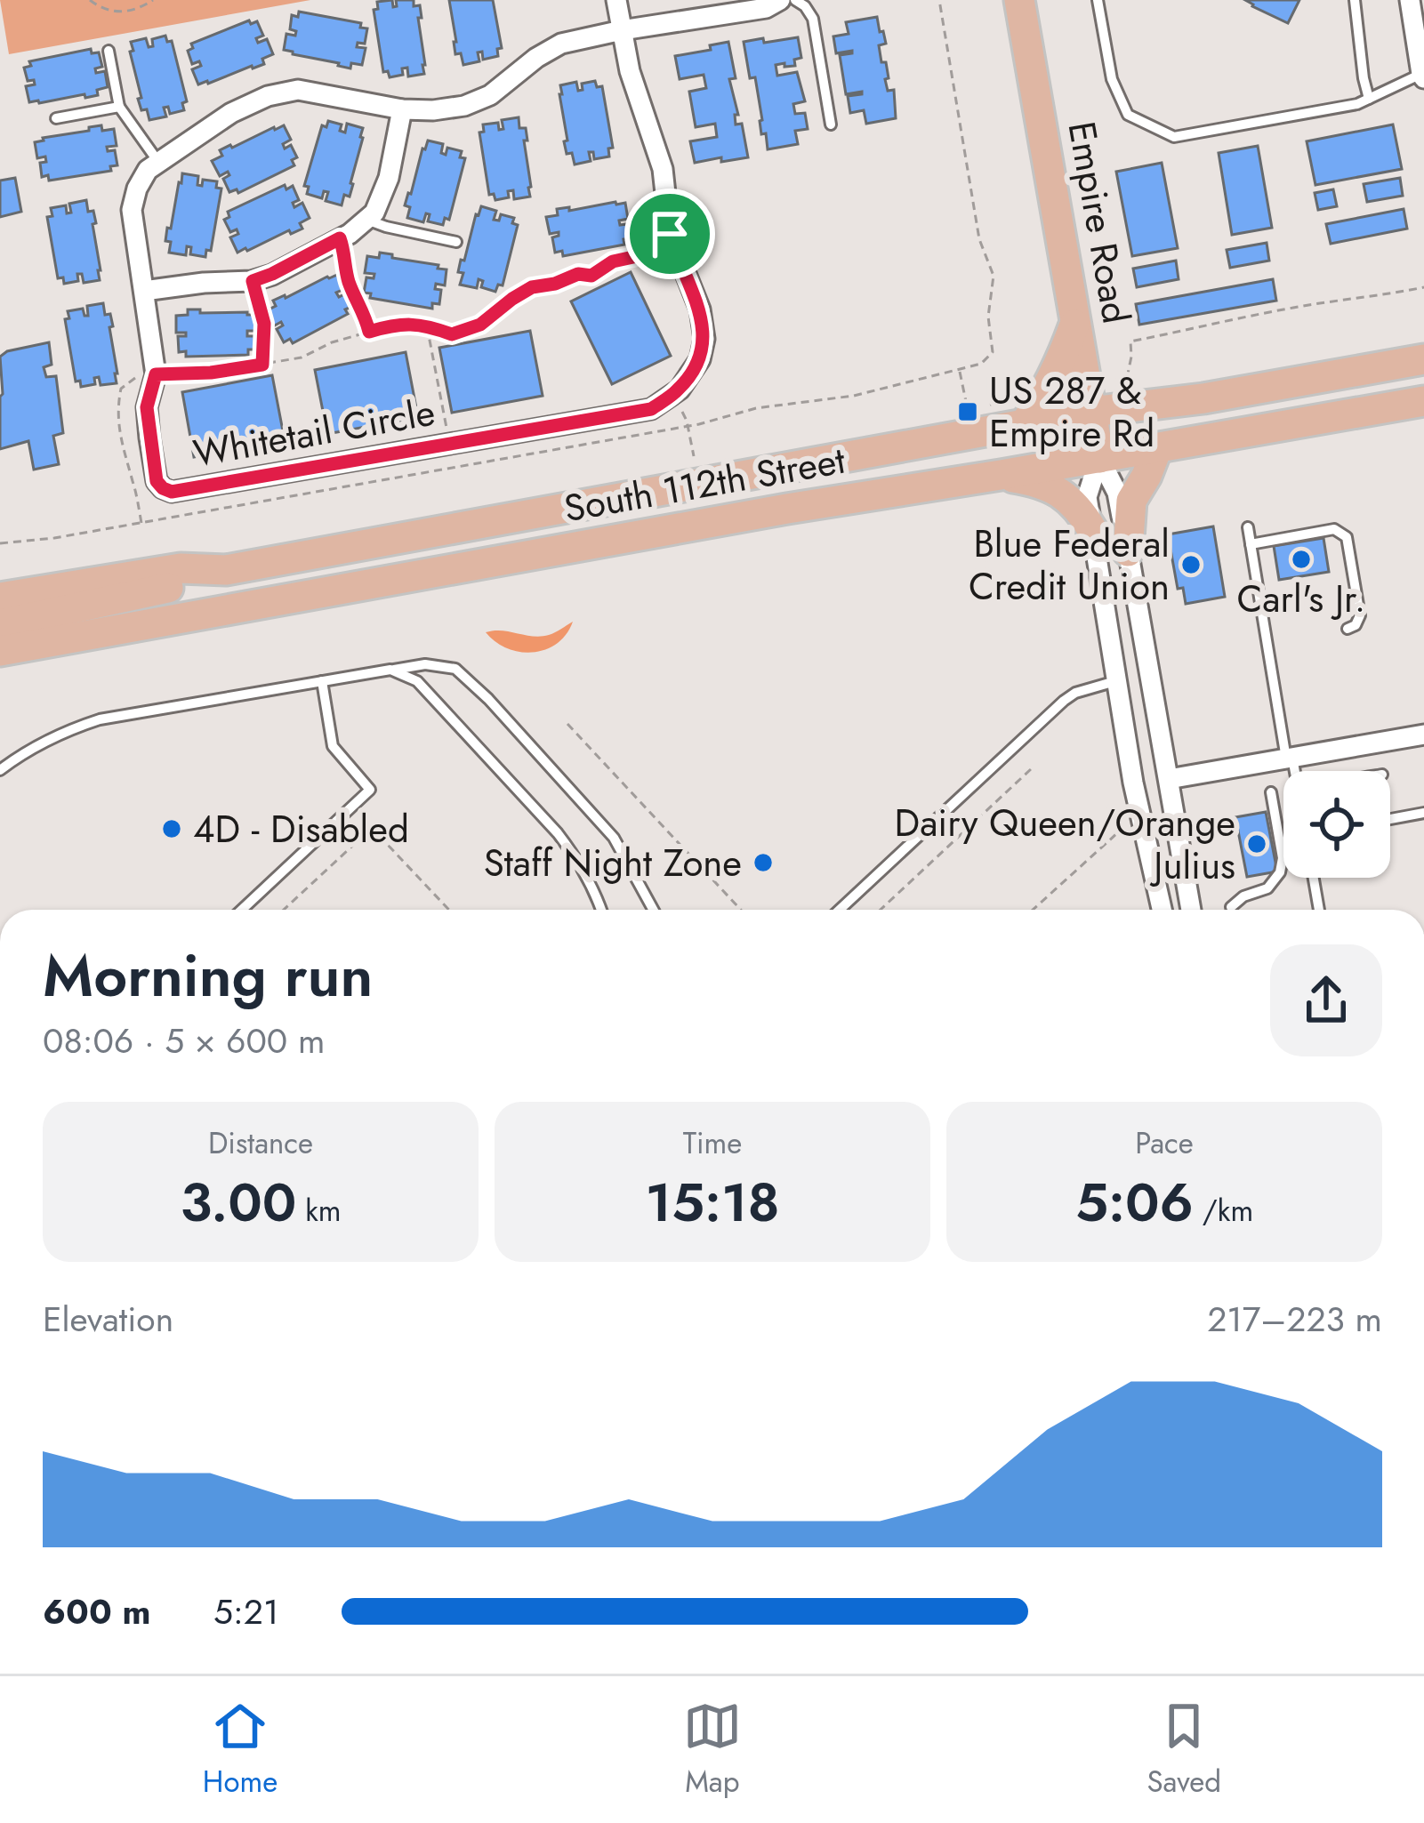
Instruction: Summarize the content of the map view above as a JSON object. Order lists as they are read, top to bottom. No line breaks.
{"streets":{"main road":["Empire Road","South 112th Street"],"street":["Whitetail Circle"]},"crossings":[["Empire Road","South 112th Street"]],"places":{"transit":["US 287 & Empire Rd"],"other":["Carl's Jr.","Blue Federal Credit Union","4D - Disabled","Dairy Queen/Orange Julius","Staff Night Zone"]},"page":{"heading":["Morning run","08:06 · 5 × 600 m"],"stats":[["Distance","3.00 km"],["Time","15:18"],["Pace","5:06 /km"]],"chart":["Elevation","217–223 m"],"list":[{"name":"600 m","note":"5:21"}],"tabs":["Home","Map","Saved"]}}
